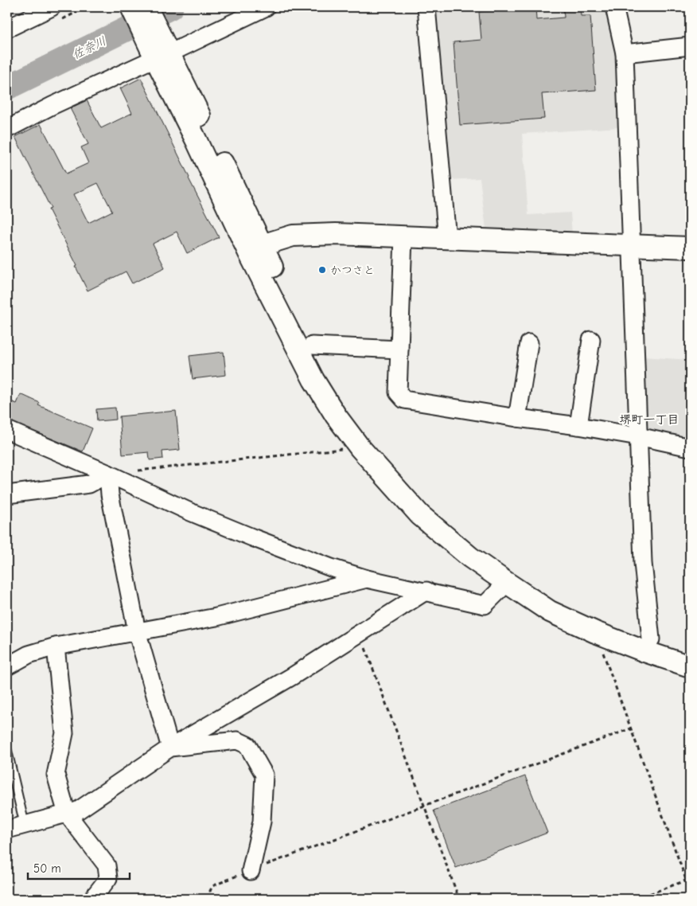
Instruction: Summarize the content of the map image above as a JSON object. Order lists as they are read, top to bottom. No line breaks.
{"districts":["堺町一丁目"],"water":["佐奈川"],"places":["かつさと"],"scale_bar":"50 m"}
